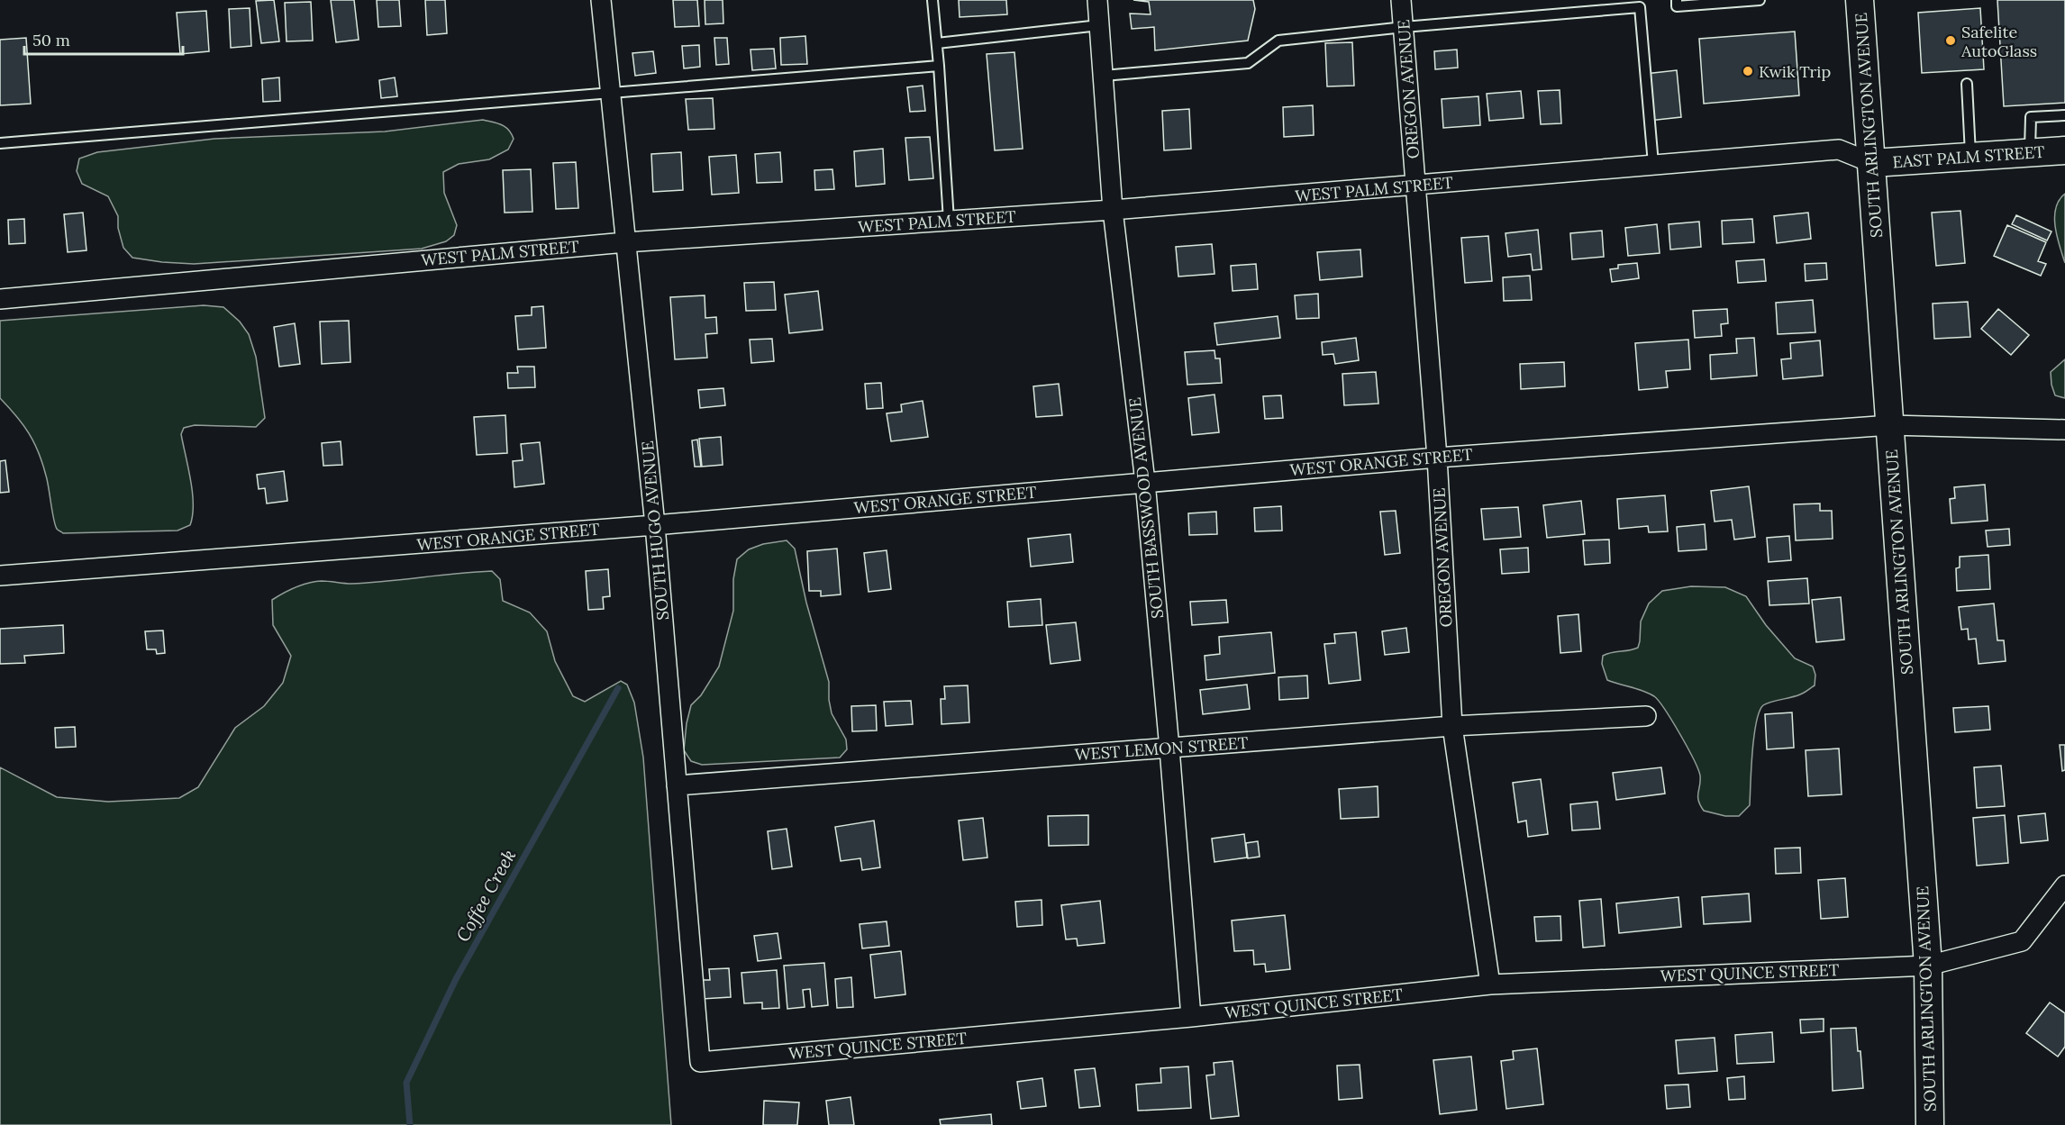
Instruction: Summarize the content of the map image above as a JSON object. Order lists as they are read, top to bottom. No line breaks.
{"streets":{"main road":["SOUTH ARLINGTON AVENUE","EAST PALM STREET"],"street":["OREGON AVENUE","WEST PALM STREET","WEST ORANGE STREET","SOUTH BASSWOOD AVENUE","SOUTH HUGO AVENUE","WEST LEMON STREET","WEST QUINCE STREET"]},"crossings":[["OREGON AVENUE","WEST PALM STREET"],["OREGON AVENUE","WEST ORANGE STREET"],["OREGON AVENUE","WEST LEMON STREET"],["OREGON AVENUE","WEST QUINCE STREET"],["SOUTH ARLINGTON AVENUE","EAST PALM STREET"],["SOUTH ARLINGTON AVENUE","WEST PALM STREET"],["SOUTH ARLINGTON AVENUE","WEST ORANGE STREET"],["SOUTH ARLINGTON AVENUE","WEST QUINCE STREET"],["EAST PALM STREET","WEST PALM STREET"],["WEST PALM STREET","SOUTH BASSWOOD AVENUE"],["WEST PALM STREET","SOUTH HUGO AVENUE"],["WEST ORANGE STREET","SOUTH BASSWOOD AVENUE"],["WEST ORANGE STREET","SOUTH HUGO AVENUE"],["SOUTH BASSWOOD AVENUE","WEST LEMON STREET"],["SOUTH BASSWOOD AVENUE","WEST QUINCE STREET"],["SOUTH HUGO AVENUE","WEST LEMON STREET"],["SOUTH HUGO AVENUE","WEST QUINCE STREET"]],"water":["Coffee Creek"],"places":["Safelite AutoGlass","Kwik Trip"],"scale_bar":"50 m"}
